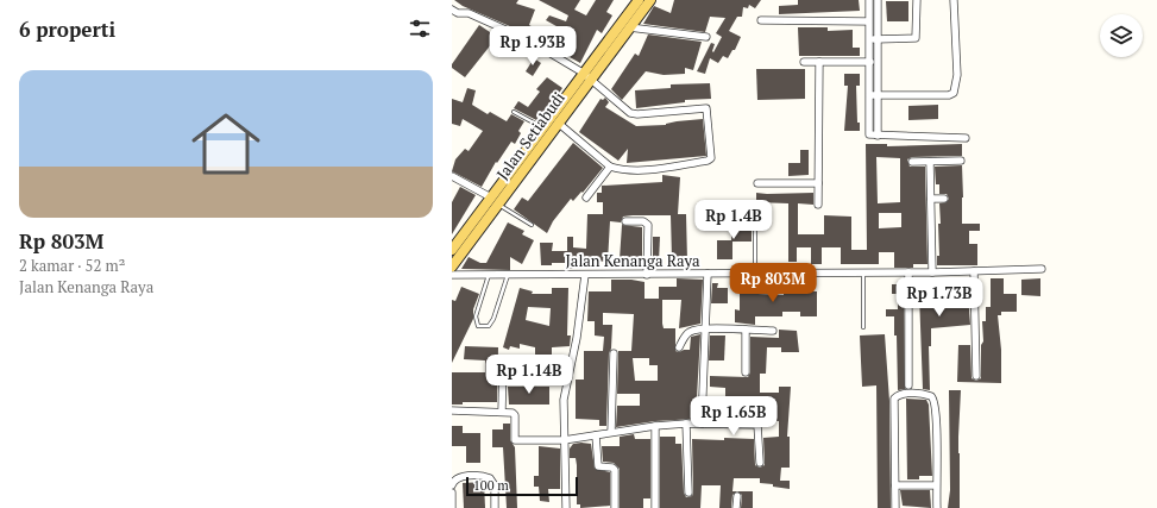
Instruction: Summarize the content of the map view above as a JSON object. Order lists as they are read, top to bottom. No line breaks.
{"streets":{"main road":["Jalan Setiabudi"],"street":["Jalan Kenanga Raya"]},"scale_bar":"100 m","page":{"heading":"6 properti","price":["Rp 1.93B","Rp 1.4B","Rp 803M","Rp 1.73B","Rp 1.14B","Rp 1.65B"],"list":[{"name":"Rp 803M","note":"2 kamar · 52 m² · Jalan Kenanga Raya"}],"scale":"100 m"}}
